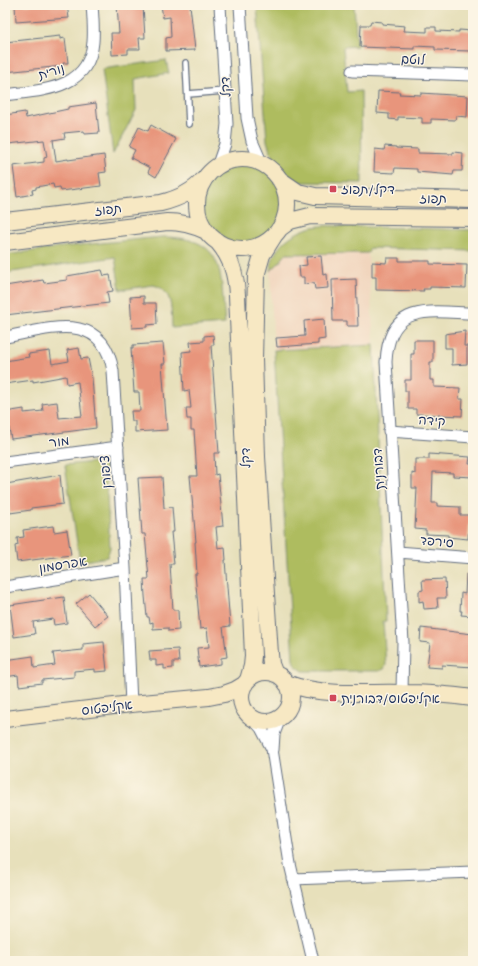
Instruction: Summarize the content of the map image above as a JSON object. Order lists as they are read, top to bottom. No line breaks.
{"streets":{"street":["לוטם","נורית","דקל","תפוז","קידה","מור","דבורנית","ציפורן","סירפד","אפרסמון","אקליפטוס"]},"crossings":[["דקל","תפוז"],["דקל","אקליפטוס"],["קידה","דבורנית"],["מור","ציפורן"],["דבורנית","סירפד"],["ציפורן","אפרסמון"],["ציפורן","אקליפטוס"]],"places":{"transit":["דקל/תפוז","אקליפטוס/דבורנית"]}}
